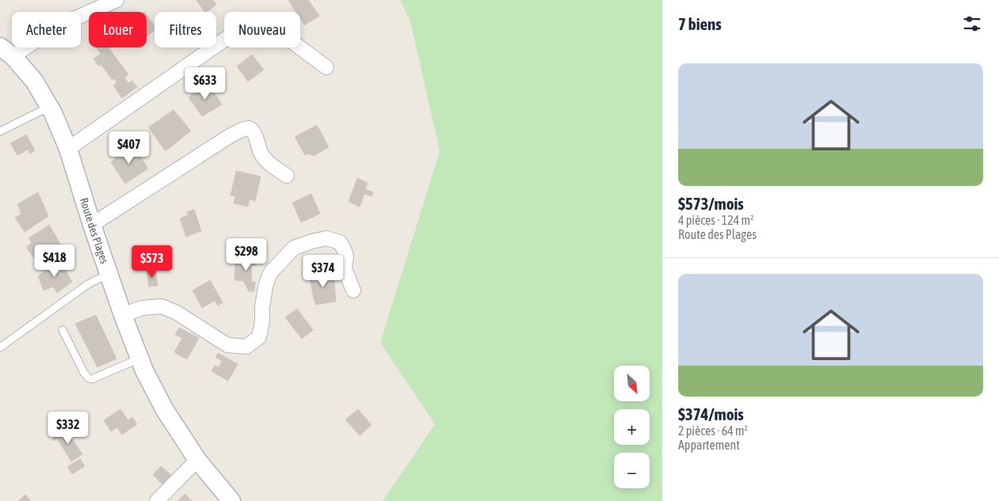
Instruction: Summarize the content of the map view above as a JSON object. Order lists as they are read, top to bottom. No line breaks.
{"streets":{"street":["Route des Plages"]},"north":"bottom right","page":{"heading":"7 biens","chip":["Acheter","Louer","Filtres","Nouveau"],"list":[{"name":"$573/mois","note":"4 pièces · 124 m² · Route des Plages"},{"name":"$374/mois","note":"2 pièces · 64 m² · Appartement"}],"price":["$633","$407","$298","$418","$573","$374","$332"],"map_buttons":["+","−"]}}
